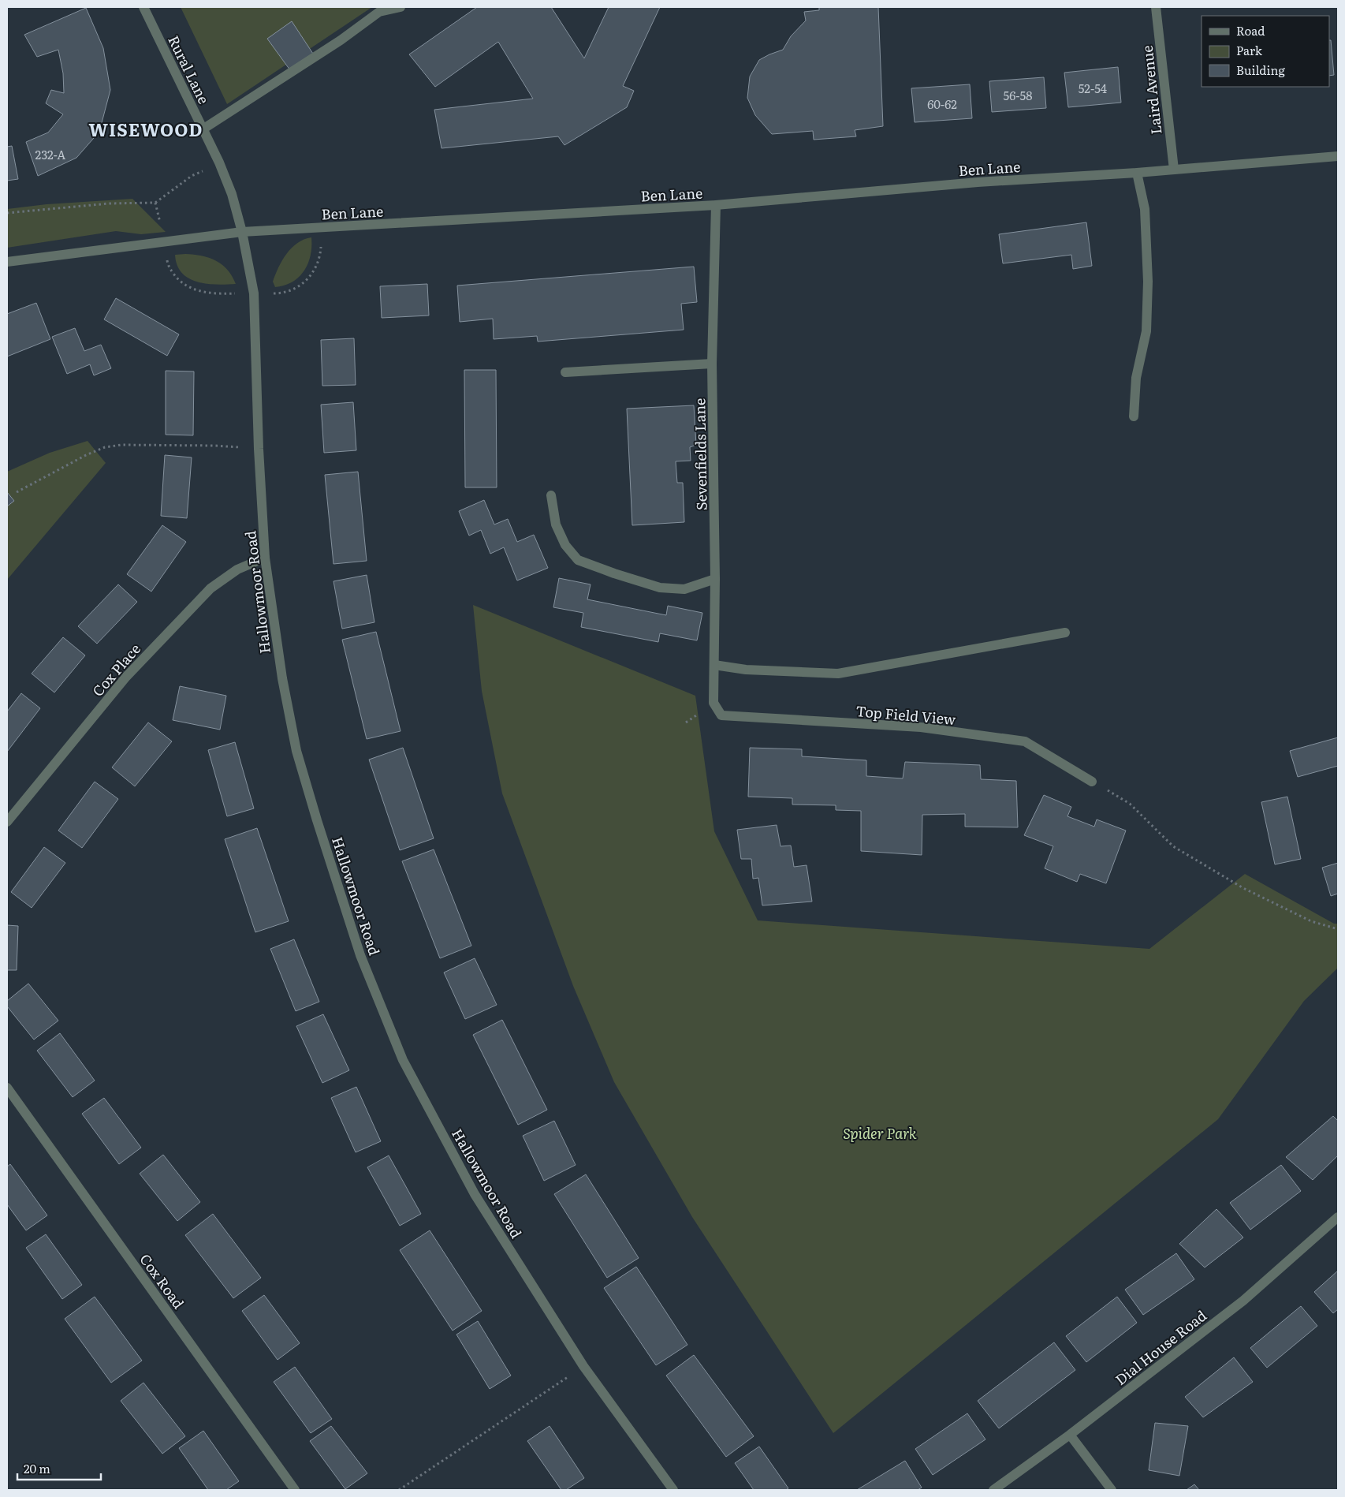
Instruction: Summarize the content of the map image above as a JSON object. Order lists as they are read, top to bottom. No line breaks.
{"streets":{"street":["Rural Lane","Laird Avenue","Ben Lane","Sevenfields Lane","Hallowmoor Road","Cox Place","Top Field View","Cox Road","Dial House Road"]},"crossings":[["Rural Lane","Ben Lane"],["Rural Lane","Hallowmoor Road"],["Laird Avenue","Ben Lane"],["Ben Lane","Sevenfields Lane"],["Ben Lane","Hallowmoor Road"],["Sevenfields Lane","Top Field View"],["Hallowmoor Road","Cox Place"]],"districts":["WISEWOOD"],"parks":["Spider Park"],"house_numbers":["52-54","56-58","60-62","232-A"],"legend":["Road","Park","Building"],"scale_bar":"20 m"}
